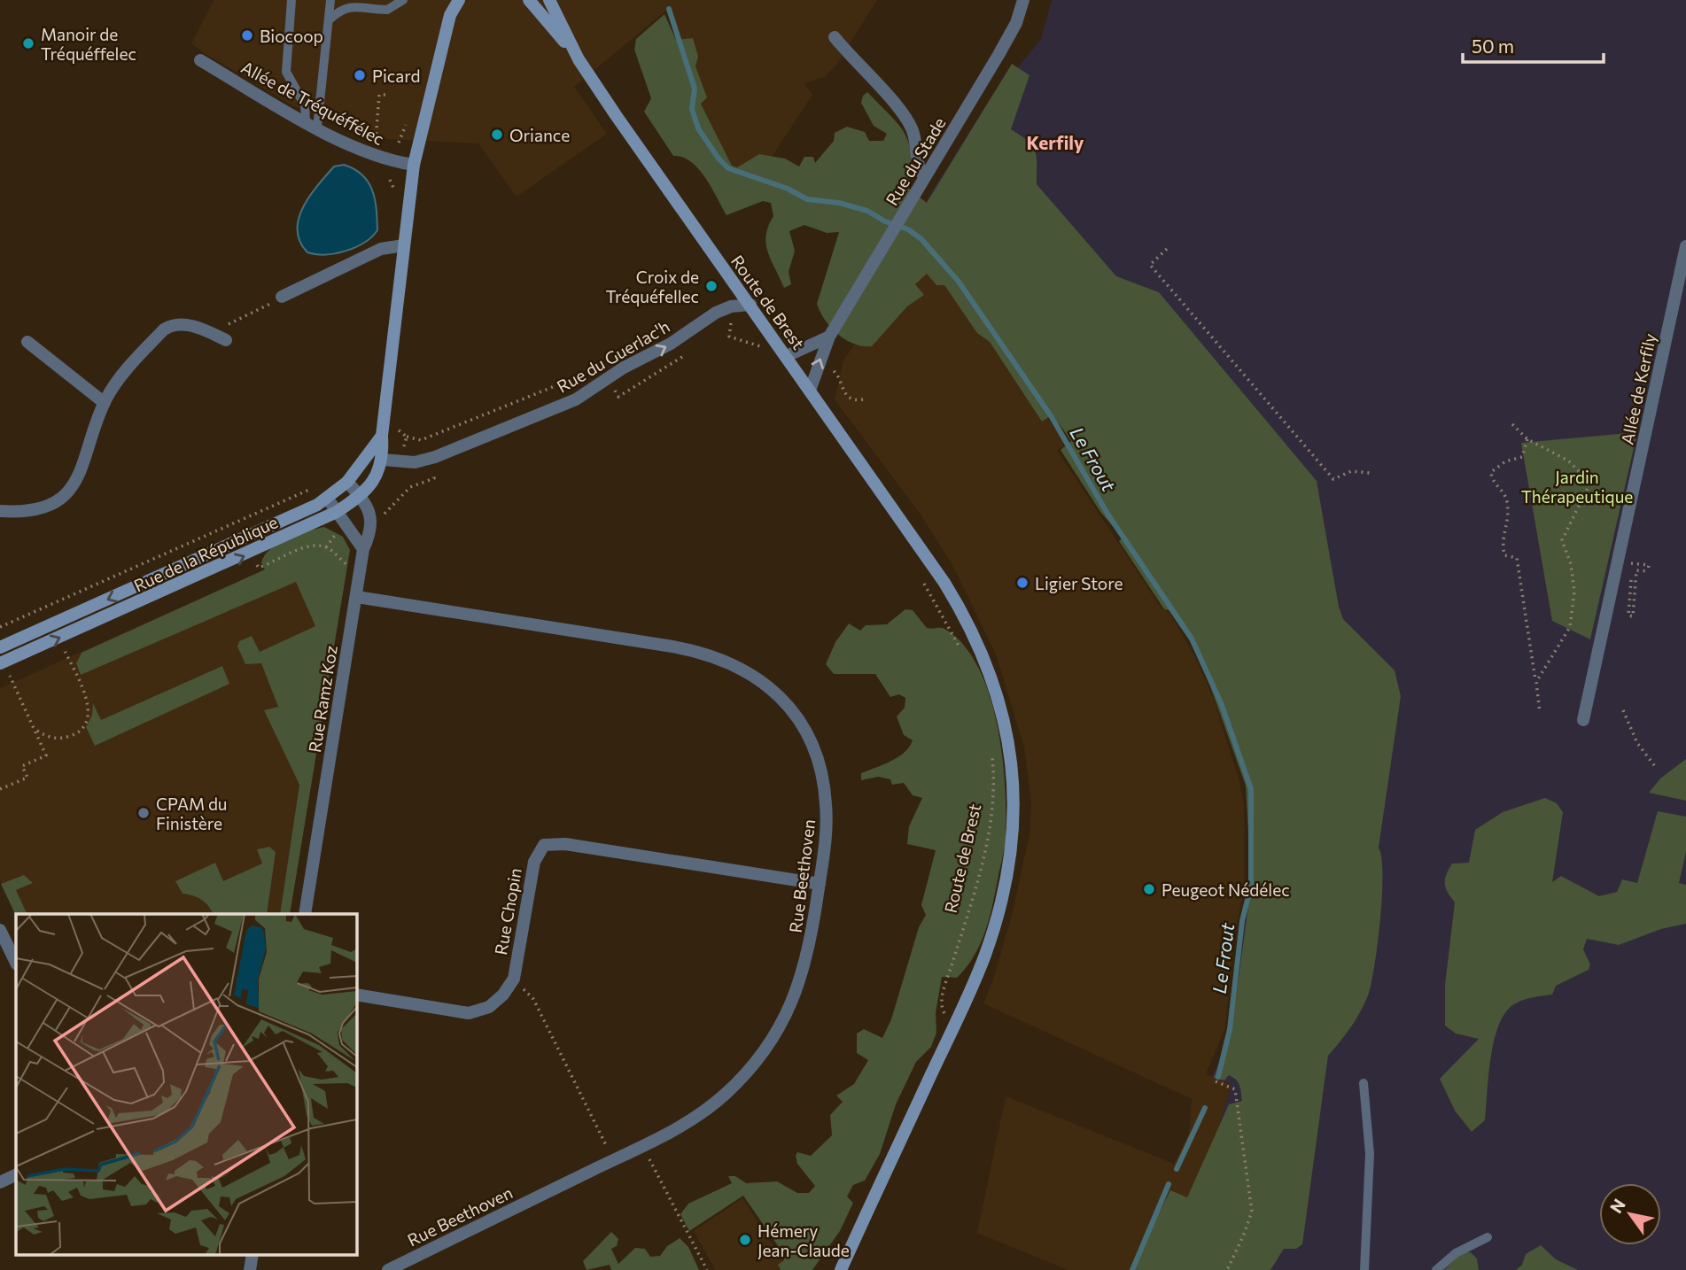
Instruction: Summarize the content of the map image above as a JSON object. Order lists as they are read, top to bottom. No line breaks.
{"streets":{"main road":["Route de Brest","Rue de la République"],"street":["Allée de Tréquéffélec","Rue du Stade","Rue du Guerlac'h","Allée de Kerfily","Rue Ramz Koz","Rue Beethoven","Rue Chopin"]},"crossings":[["Allée de Tréquéffélec","Rue de la République"],["Rue du Stade","Route de Brest"],["Route de Brest","Rue du Guerlac'h"],["Rue du Guerlac'h","Rue de la République"],["Rue Ramz Koz","Rue Beethoven"],["Rue Beethoven","Rue Chopin"]],"one_way":["Rue du Guerlac'h"],"districts":["Kerfily"],"water":["Le Frout"],"parks":["Jardin Thérapeutique"],"places":["Biocoop","Manoir de Tréquéffelec","Picard","Oriance","Croix de Tréquéfellec","Ligier Store","CPAM du Finistère","Peugeot Nédélec","Hémery Jean-Claude"],"scale_bar":"50 m","north":"top left"}
